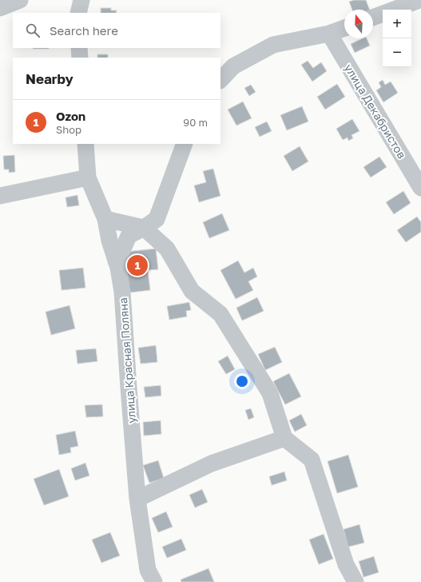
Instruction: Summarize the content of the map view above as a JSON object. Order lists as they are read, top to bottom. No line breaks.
{"streets":{"street":["улица Декабристов","улица Красная Поляна"]},"north":"top","page":{"map_buttons":["+","−"],"search":"Search here","heading":"Nearby","list":[{"mark":"1","name":"Ozon","note":"Shop","value":"90 m"}],"pins":"1"}}
